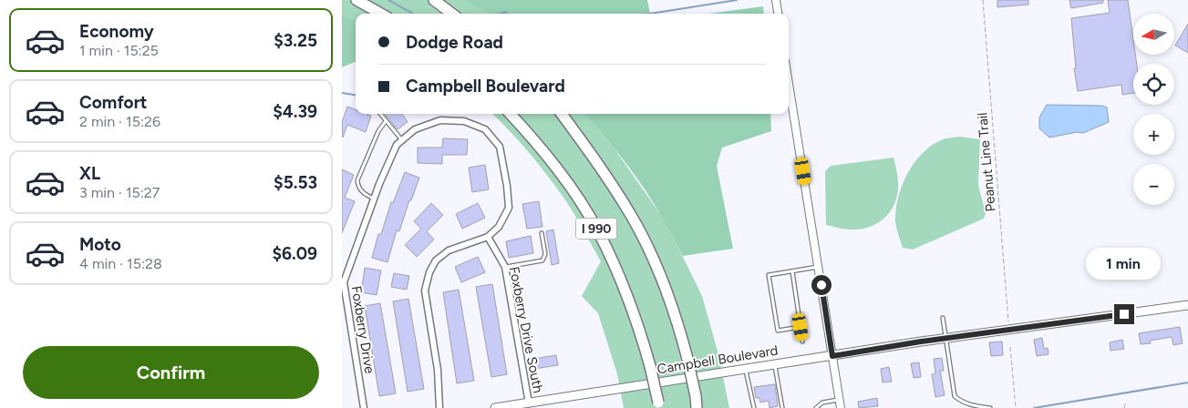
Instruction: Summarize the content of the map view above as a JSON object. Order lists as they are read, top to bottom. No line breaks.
{"streets":{"highway":["I 990"],"main road":["Campbell Boulevard"],"street":["Foxberry Drive","Foxberry Drive South"],"path":["Peanut Line Trail"]},"crossings":[["Foxberry Drive","Foxberry Drive South"],["Foxberry Drive South","Campbell Boulevard"]],"north":"left","page":{"list":[{"name":"Economy","note":"1 min · 15:25","value":"$3.25"},{"name":"Comfort","note":"2 min · 15:26","value":"$4.39"},{"name":"XL","note":"3 min · 15:27","value":"$5.53"},{"name":"Moto","note":"4 min · 15:28","value":"$6.09"}],"map_buttons":["+","−"],"banner":["Dodge Road","Campbell Boulevard"],"bubble":"1 min","buttons":"Confirm"}}
